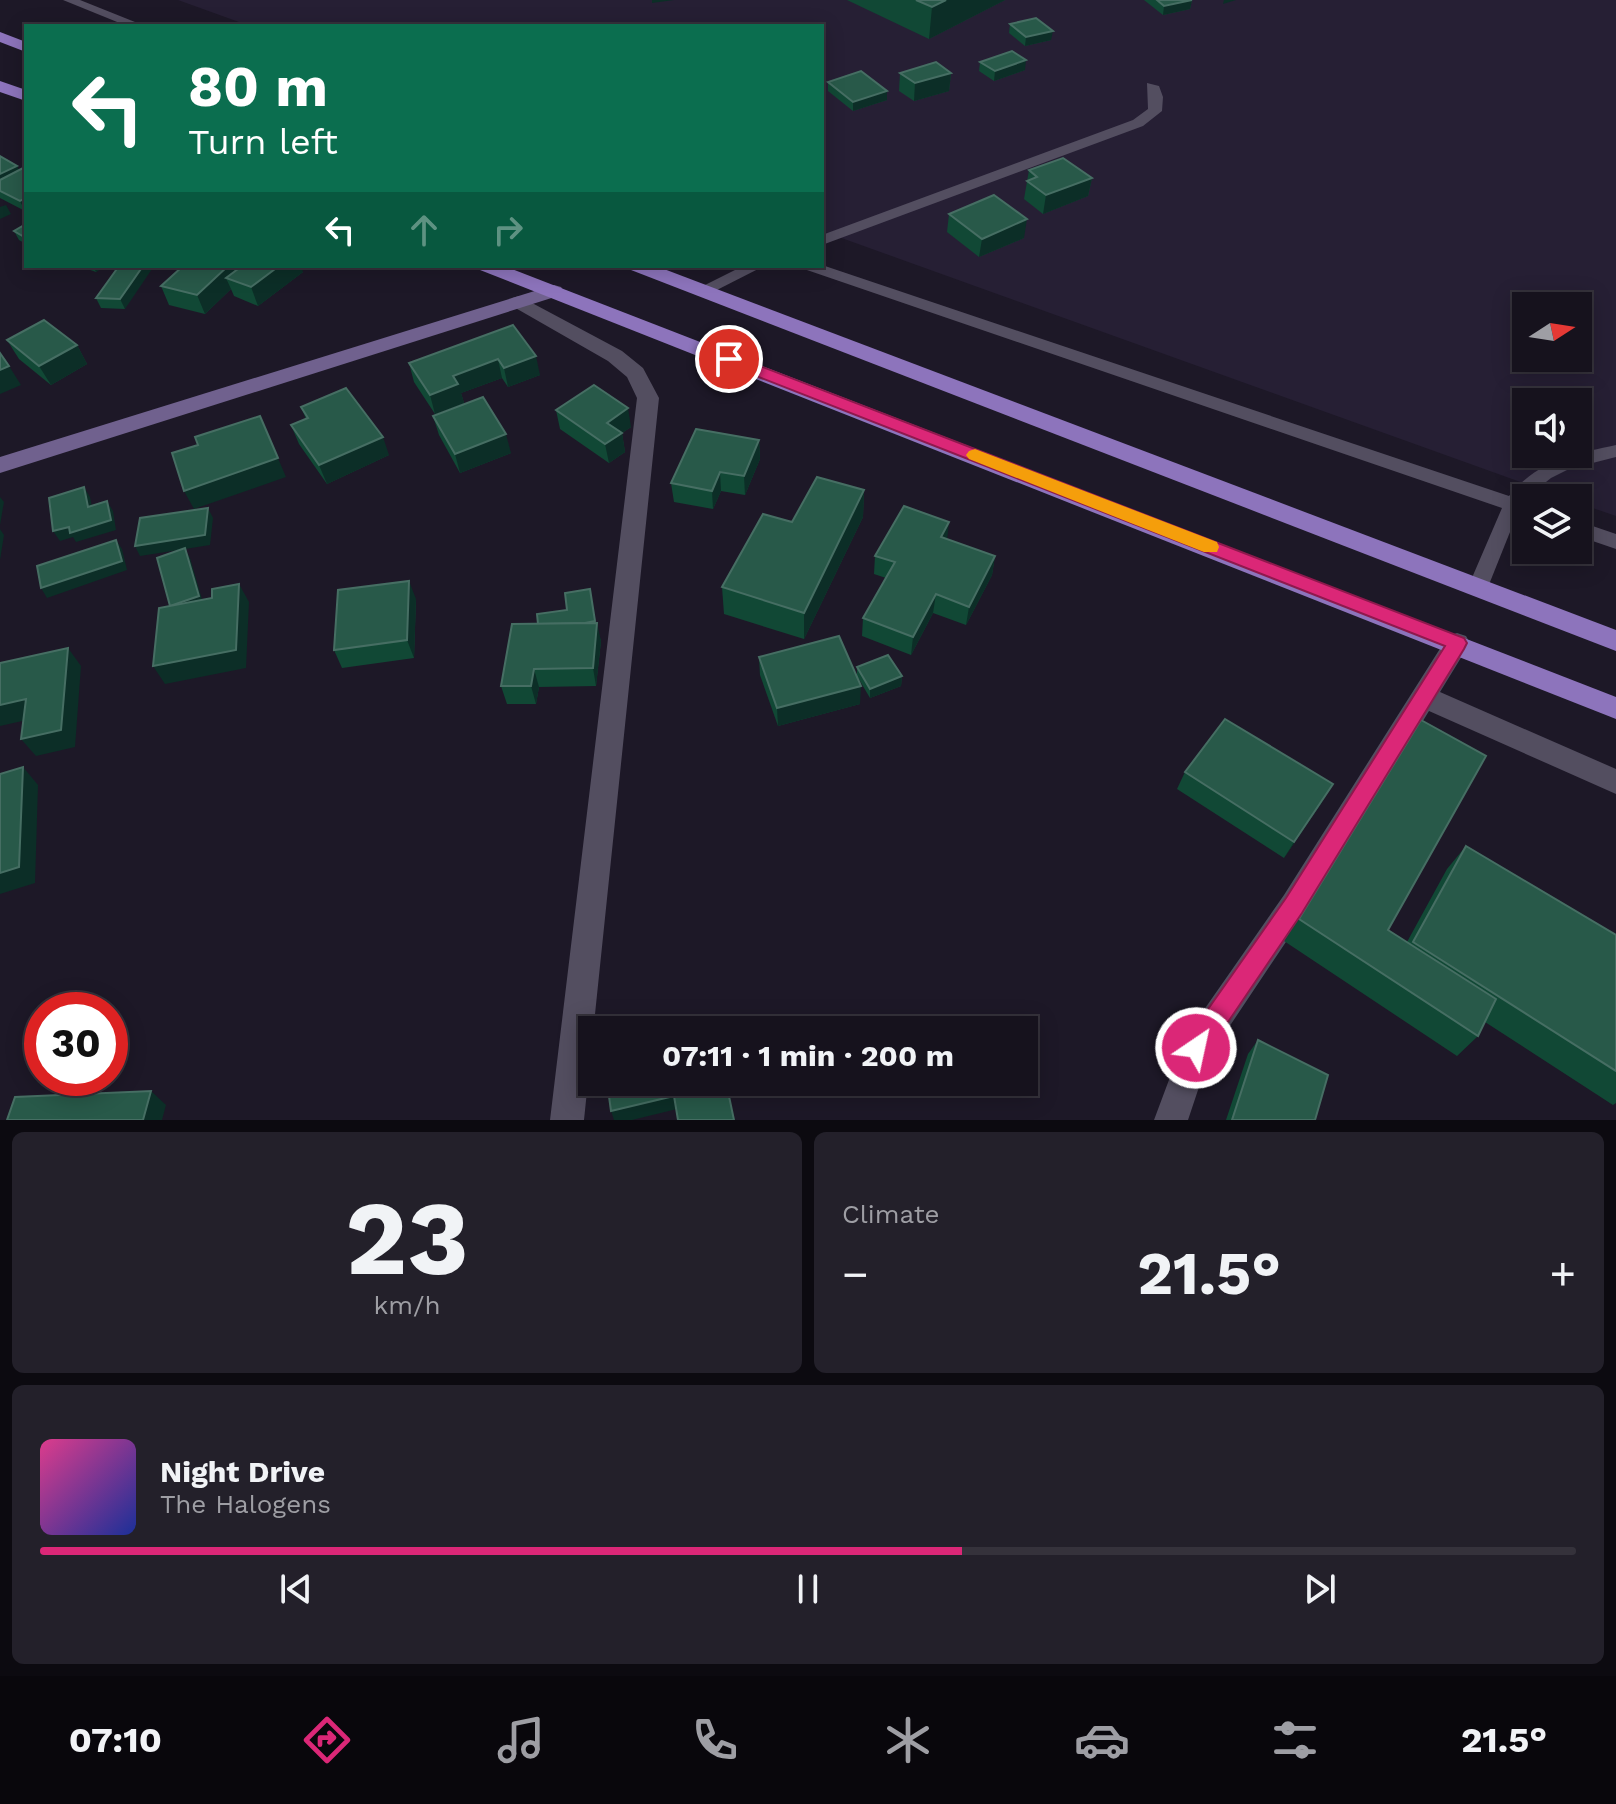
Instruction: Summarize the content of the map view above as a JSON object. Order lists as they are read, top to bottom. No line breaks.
{"north":"right","page":{"turn":["80 m","Turn left"],"limit":"30","trip":"07:11 · 1 min · 200 m","tile":[["23","km/h"],"Climate"],"heat":["−","21.5°","+"],"song":["Night Drive","The Halogens"],"tabs":["07:10","21.5°"]}}
